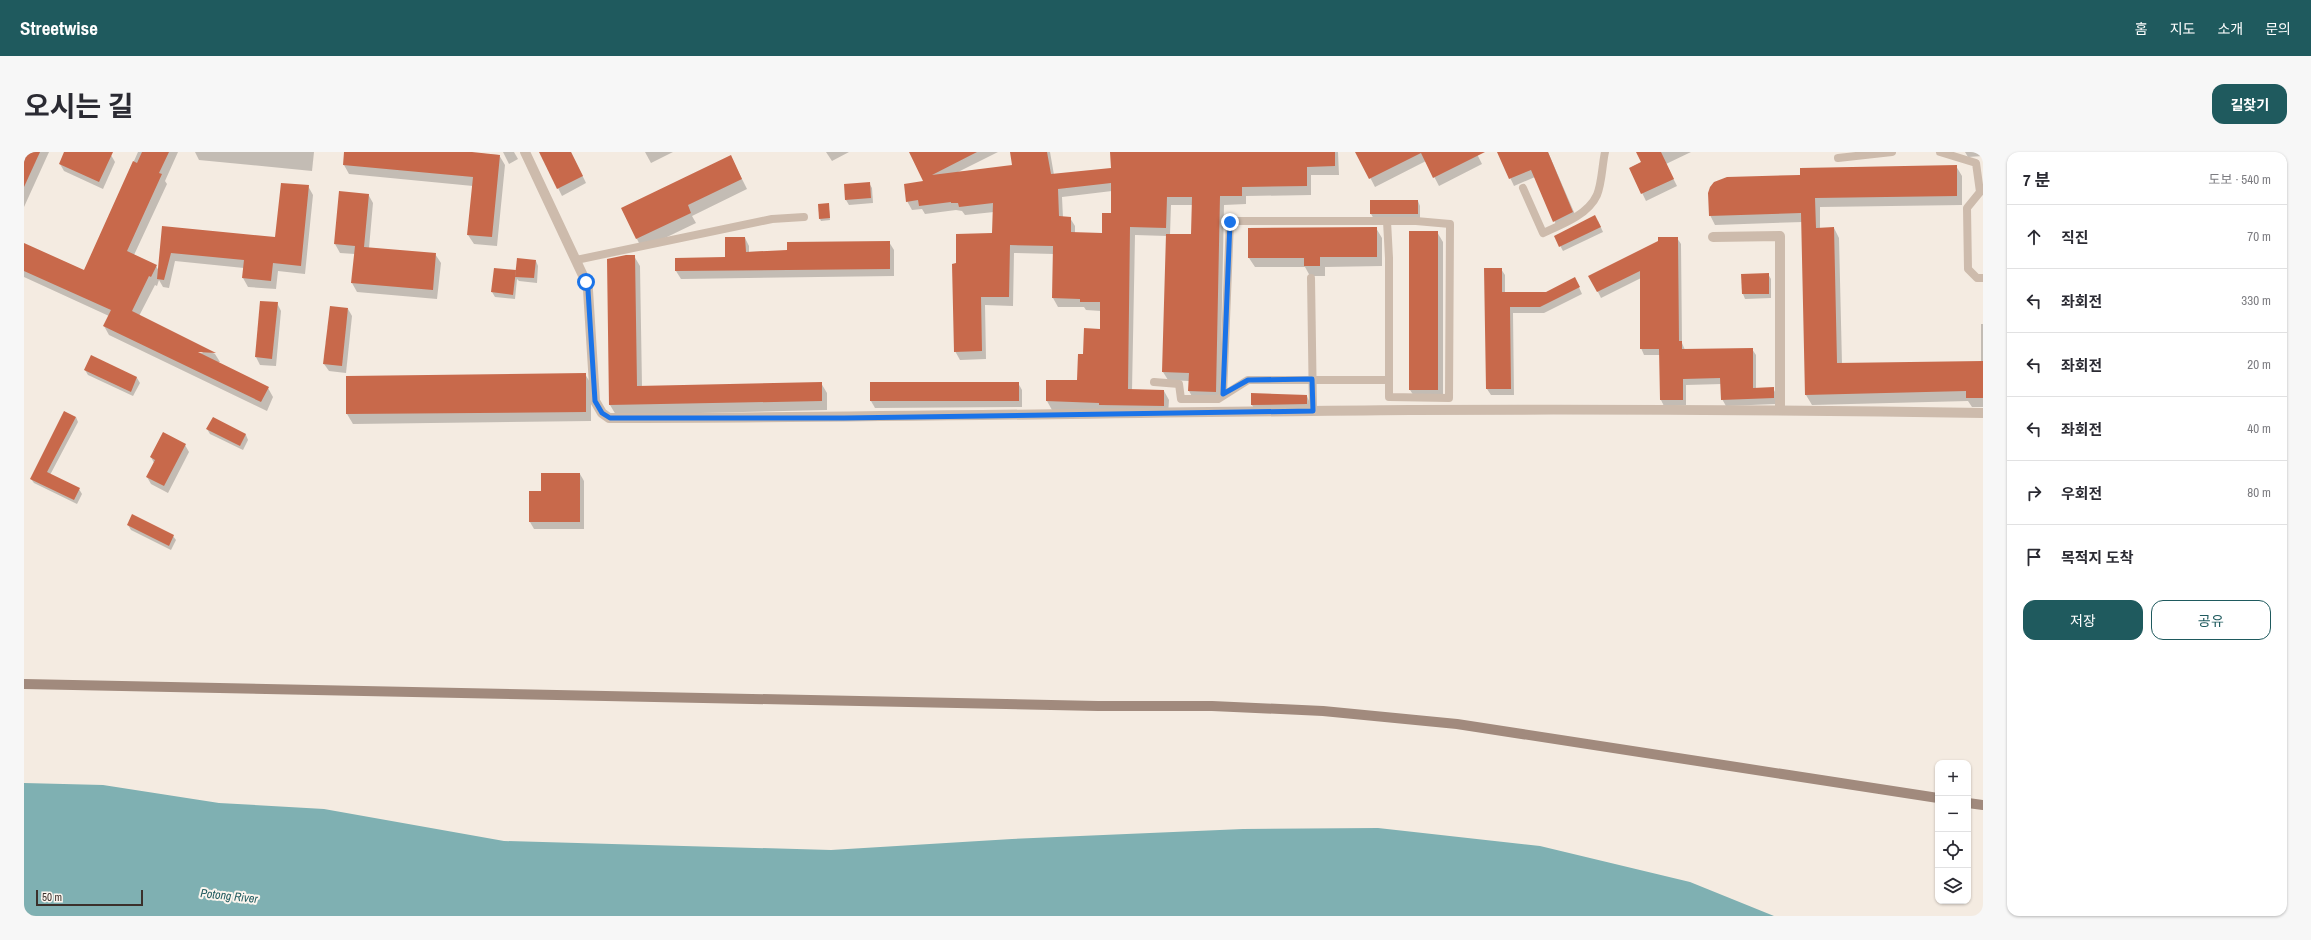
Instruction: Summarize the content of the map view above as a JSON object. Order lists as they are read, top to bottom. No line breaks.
{"water":["Potong River"],"scale_bar":"50 m","page":{"header":"Streetwise","nav":["홈","지도","소개","문의"],"title":"오시는 길","buttons":["길찾기",["저장","공유"]],"heading":["7 분","도보 · 540 m"],"list":[["직진","70 m"],["좌회전","330 m"],["좌회전","20 m"],["좌회전","40 m"],["우회전","80 m"],"목적지 도착"],"map_buttons":["+","−"],"scale":"50 m"}}
